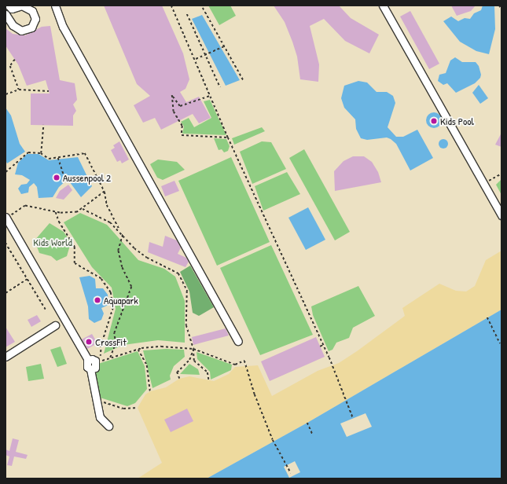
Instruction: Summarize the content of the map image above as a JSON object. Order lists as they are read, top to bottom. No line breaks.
{"parks":["Kids World"],"places":["Kids Pool","Aussenpool 2","Aquapark","CrossFit"]}
